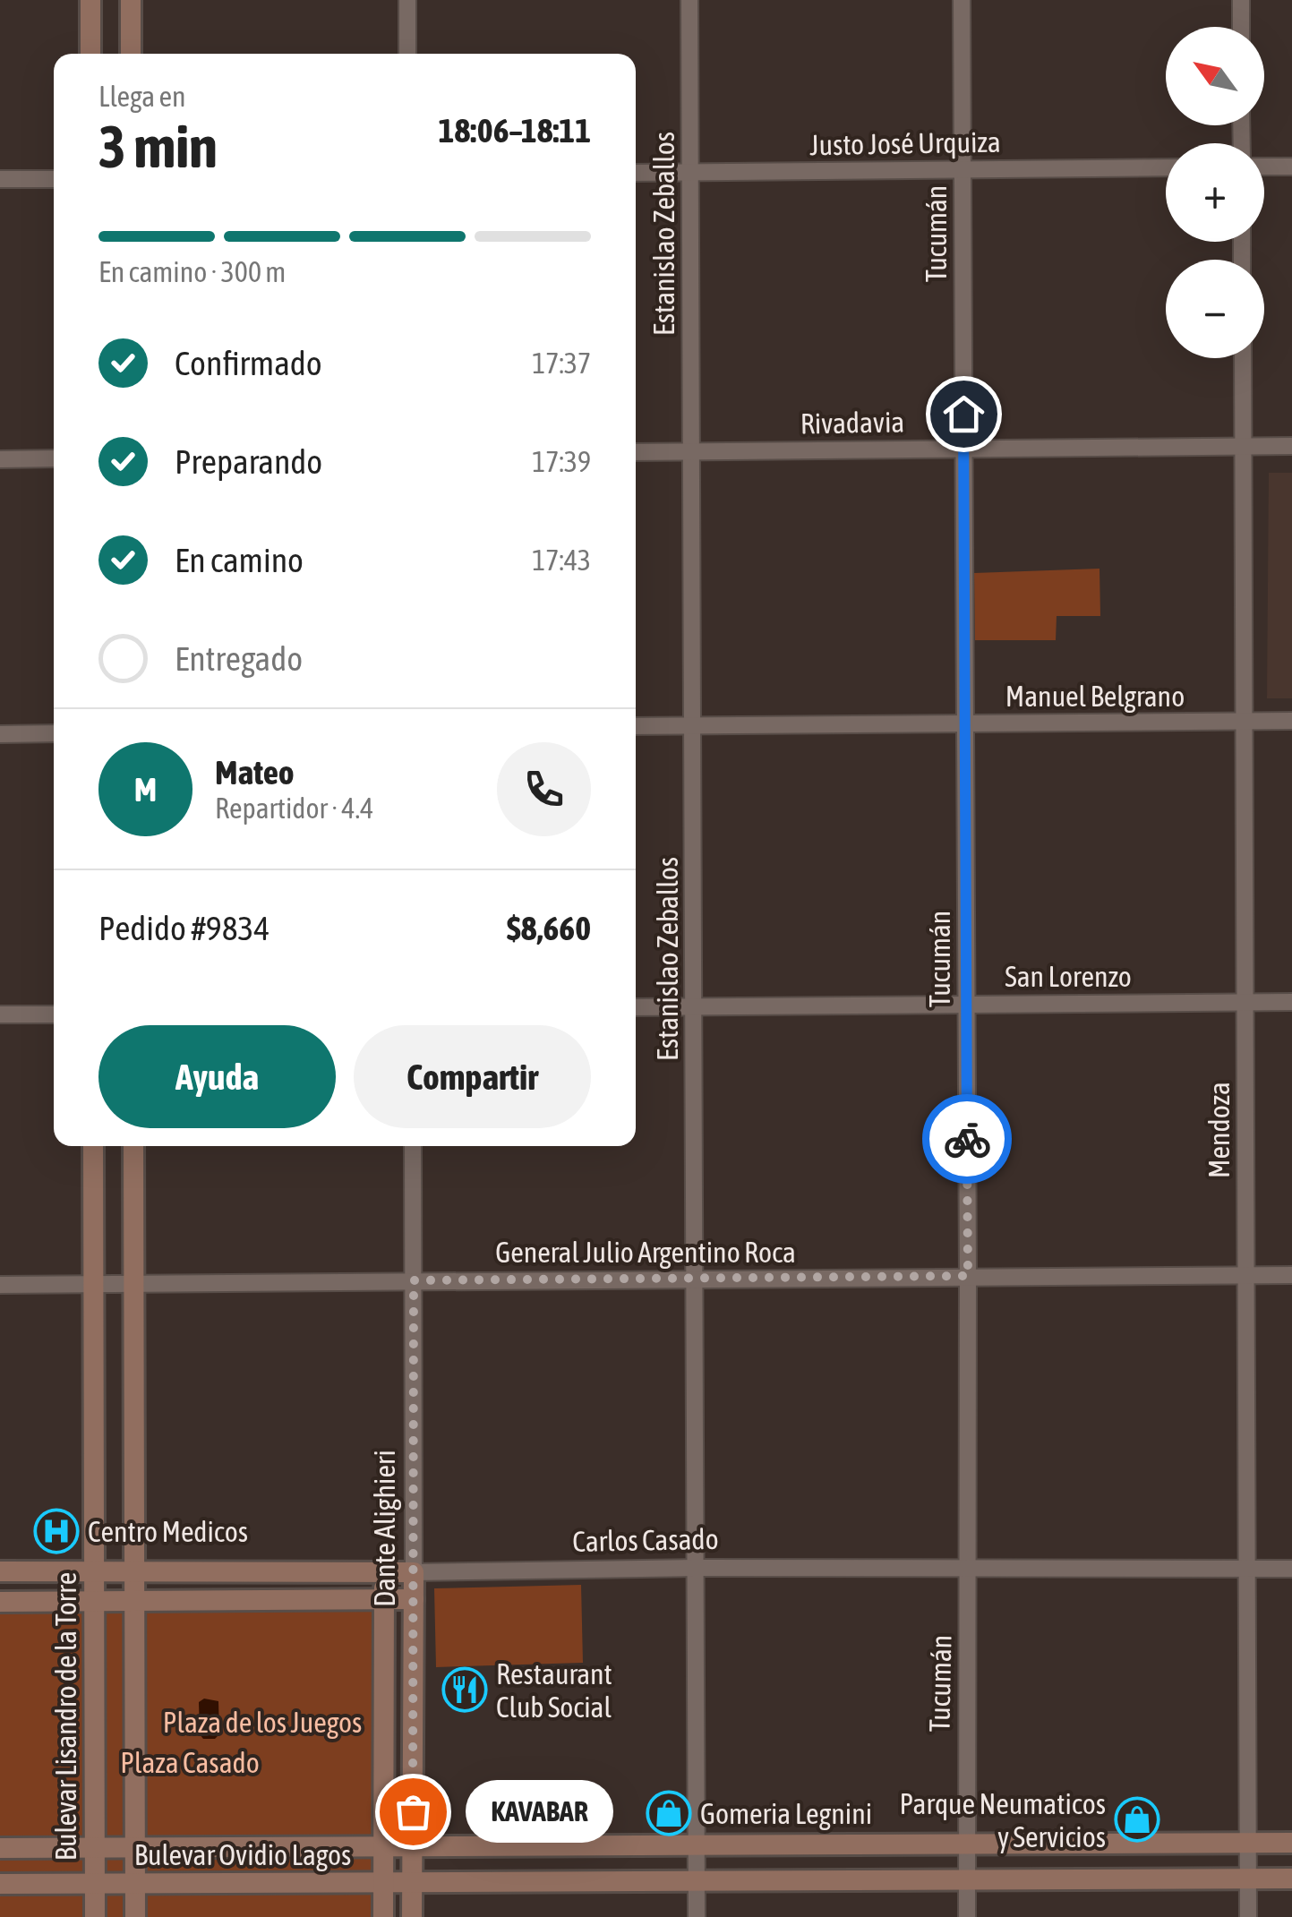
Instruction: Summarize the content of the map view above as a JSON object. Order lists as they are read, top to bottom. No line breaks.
{"streets":{"main road":["Dante Alighieri","Carlos Casado","Bulevar Lisandro de la Torre","Bulevar Ovidio Lagos"],"street":["Justo José Urquiza","Estanislao Zeballos","Tucumán","Rivadavia","Manuel Belgrano","San Lorenzo","Mendoza","General Julio Argentino Roca"]},"crossings":[["Justo José Urquiza","Estanislao Zeballos"],["Justo José Urquiza","Tucumán"],["Estanislao Zeballos","Rivadavia"],["Estanislao Zeballos","Manuel Belgrano"],["Estanislao Zeballos","San Lorenzo"],["Estanislao Zeballos","General Julio Argentino Roca"],["Estanislao Zeballos","Carlos Casado"],["Estanislao Zeballos","Bulevar Ovidio Lagos"],["Tucumán","Rivadavia"],["Tucumán","Manuel Belgrano"],["Tucumán","San Lorenzo"],["Tucumán","General Julio Argentino Roca"],["Tucumán","Carlos Casado"],["Tucumán","Bulevar Ovidio Lagos"],["Rivadavia","Mendoza"],["Manuel Belgrano","Mendoza"],["San Lorenzo","Mendoza"],["Mendoza","General Julio Argentino Roca"],["Mendoza","Carlos Casado"],["Mendoza","Bulevar Ovidio Lagos"],["General Julio Argentino Roca","Dante Alighieri"],["General Julio Argentino Roca","Bulevar Lisandro de la Torre"],["Dante Alighieri","Carlos Casado"],["Dante Alighieri","Bulevar Ovidio Lagos"],["Carlos Casado","Bulevar Lisandro de la Torre"],["Bulevar Lisandro de la Torre","Bulevar Ovidio Lagos"]],"parks":["Plaza de los Juegos","Plaza Casado"],"places":{"hospital":["Centro Medicos"],"restaurant":["Restaurant Club Social"],"other":["KAVABAR"],"shop":["Gomeria Legnini","Parque Neumaticos y Servicios"]},"north":"top left","page":{"map_buttons":["+","−"],"heading":["3 min","Llega en","18:06–18:11"],"panel":["Mateo","Repartidor · 4.4","Pedido #9834","$8,660"],"bar":"En camino · 300 m","list":[["Confirmado","17:37"],["Preparando","17:39"],["En camino","17:43"],"Entregado"],"round":"M","buttons":["Ayuda","Compartir"],"bubble":"KAVABAR"}}
